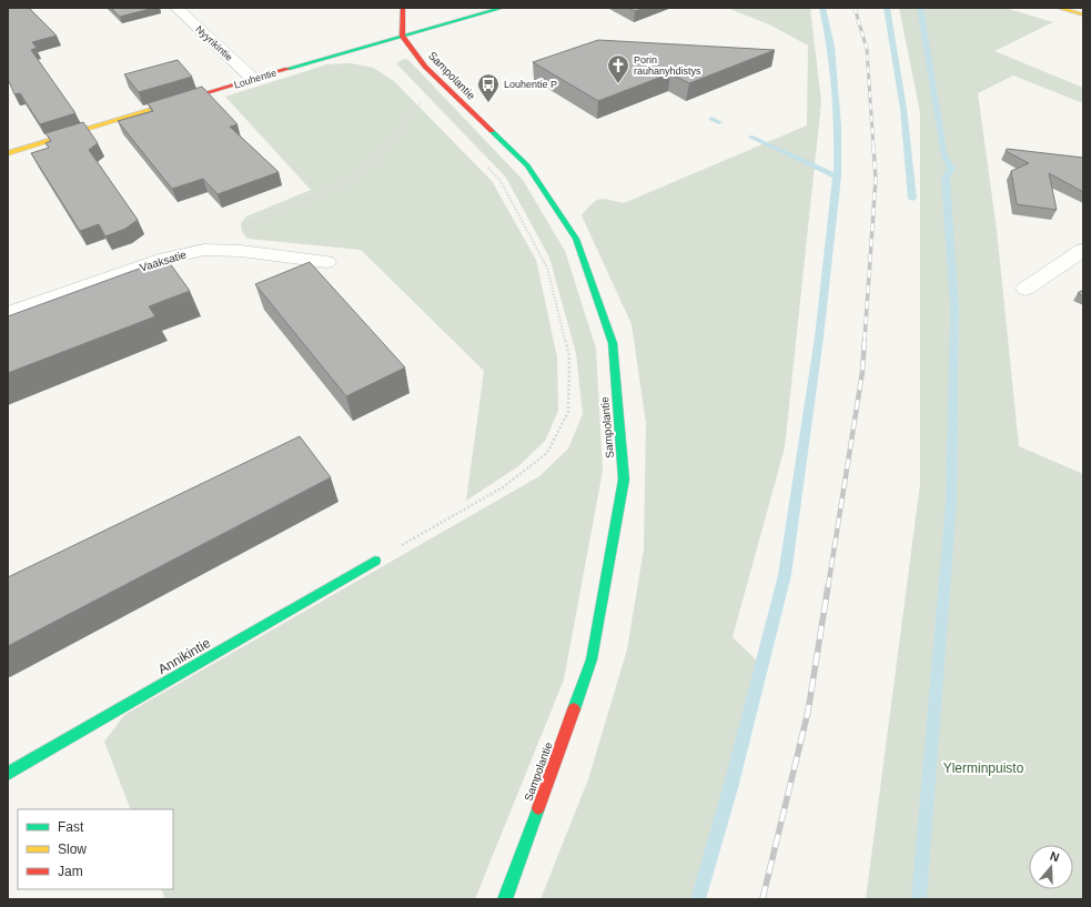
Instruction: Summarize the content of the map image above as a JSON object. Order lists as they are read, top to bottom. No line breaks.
{"streets":{"street":["Nyyrikintie","Sampolantie","Louhentie","Vaaksatie","Annikintie"]},"crossings":[["Nyyrikintie","Louhentie"],["Sampolantie","Louhentie"]],"parks":["Ylerminpuisto"],"places":{"church":["Porin rauhanyhdistys"],"bus stop":["Louhentie P"]},"legend":["Fast","Slow","Jam"],"north":"top"}
